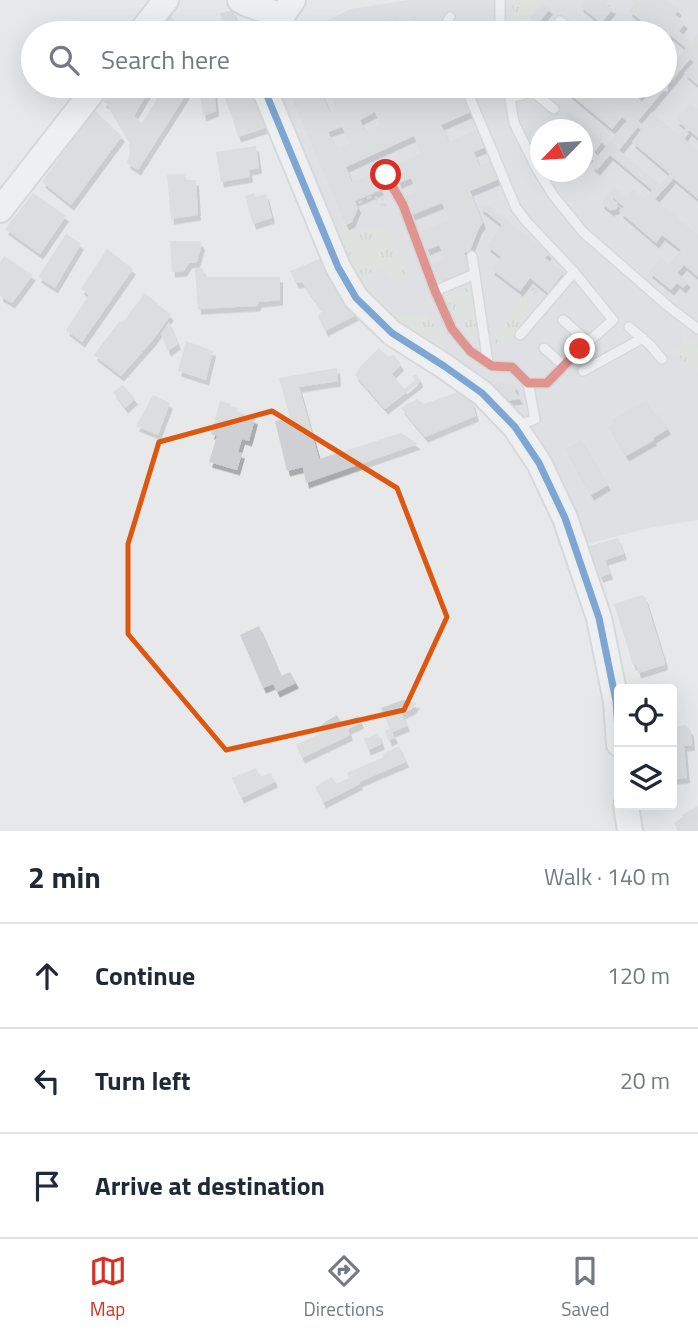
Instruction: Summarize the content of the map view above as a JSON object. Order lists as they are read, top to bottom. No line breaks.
{"north":"bottom left","page":{"search":"Search here","heading":["2 min","Walk · 140 m"],"list":[["Continue","120 m"],["Turn left","20 m"],"Arrive at destination"],"nav":["Map","Directions","Saved"]}}
